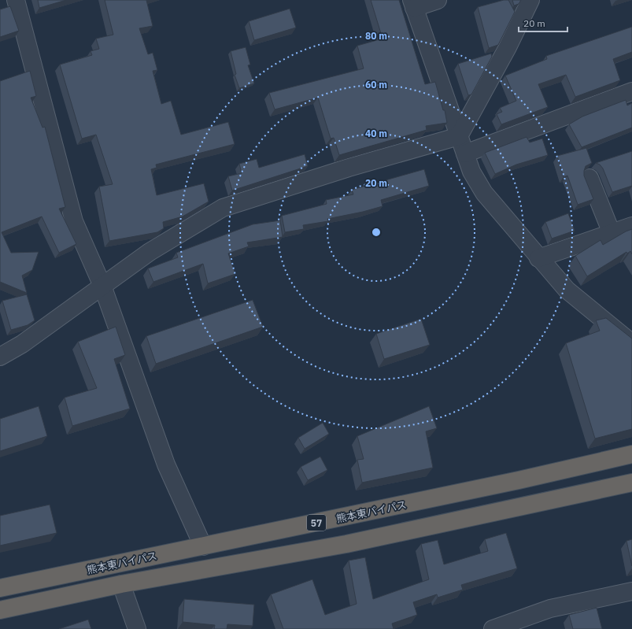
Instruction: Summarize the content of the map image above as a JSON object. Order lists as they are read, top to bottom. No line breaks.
{"streets":{"highway":["熊本東バイパス","57"]},"scale_bar":"20 m","rings":["80 m","60 m","40 m","20 m"]}
